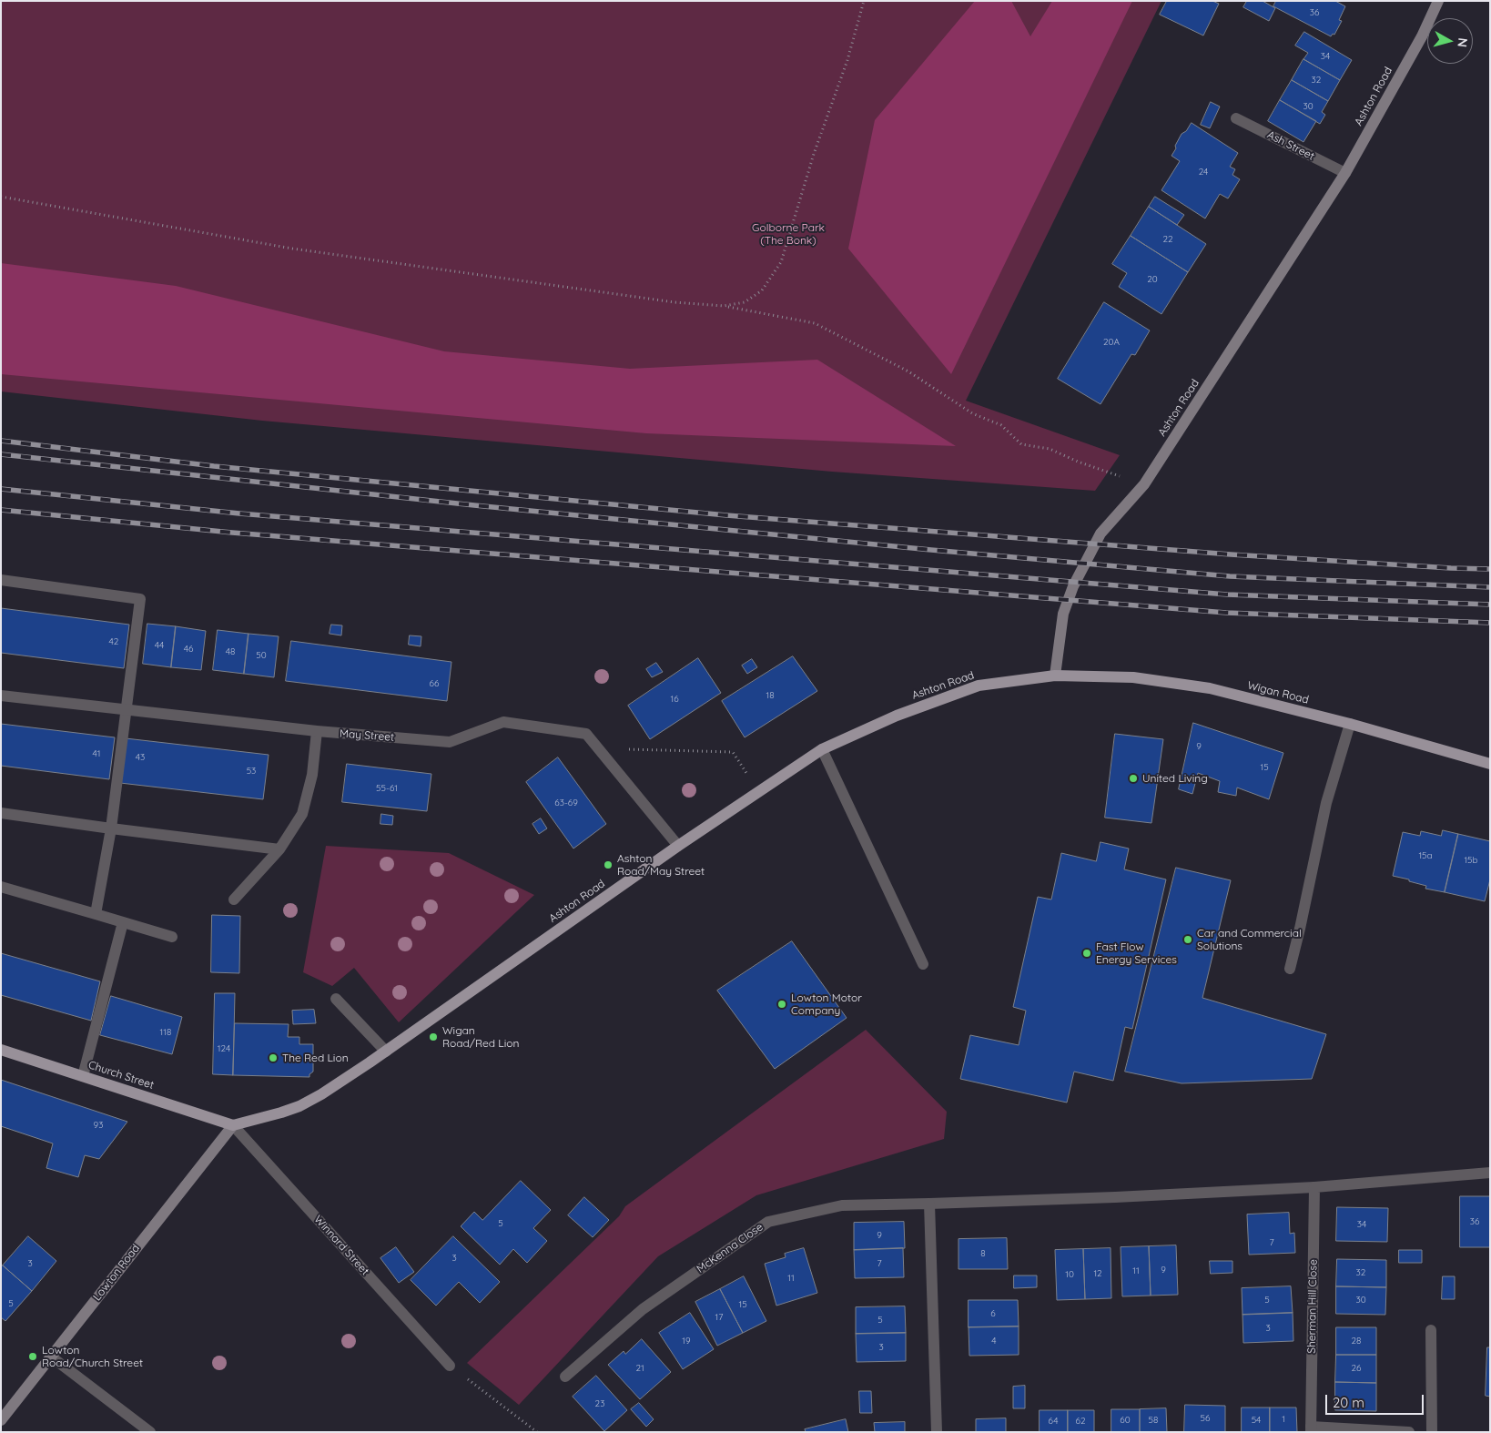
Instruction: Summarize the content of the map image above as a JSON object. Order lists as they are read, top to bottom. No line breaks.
{"streets":{"main road":["Ashton Road","Wigan Road","Church Street","Lowton Road"],"street":["Ash Street","May Street","Winnard Street","McKenna Close","Sherman Hill Close"]},"crossings":[["Ashton Road","Ash Street"],["Ashton Road","Wigan Road"],["Ashton Road","May Street"],["Ashton Road","Church Street"],["Ashton Road","Winnard Street"],["Ashton Road","Lowton Road"],["Church Street","Winnard Street"],["Church Street","Lowton Road"],["Winnard Street","Lowton Road"],["McKenna Close","Sherman Hill Close"]],"parks":["Golborne Park (The Bonk)"],"places":["United Living","Ashton Road/May Street","Car and Commercial Solutions","Fast Flow Energy Services","Lowton Motor Company","Wigan Road/Red Lion","The Red Lion","Lowton Road/Church Street"],"house_numbers":["36","34","32","30","24","22","20","20A","42","44","46","48","50","66","18","16","9","41","43","15","53","55-61","63-69","15a","15b","118","124","93","36","5","34","9","7","8","3","3","7","9","11","32","12","10","11","5","30","5","15","6","17","5","3","19","4","28","3","21","26","23","56","1","60","58","54","64","62"],"scale_bar":"20 m","north":"right"}
